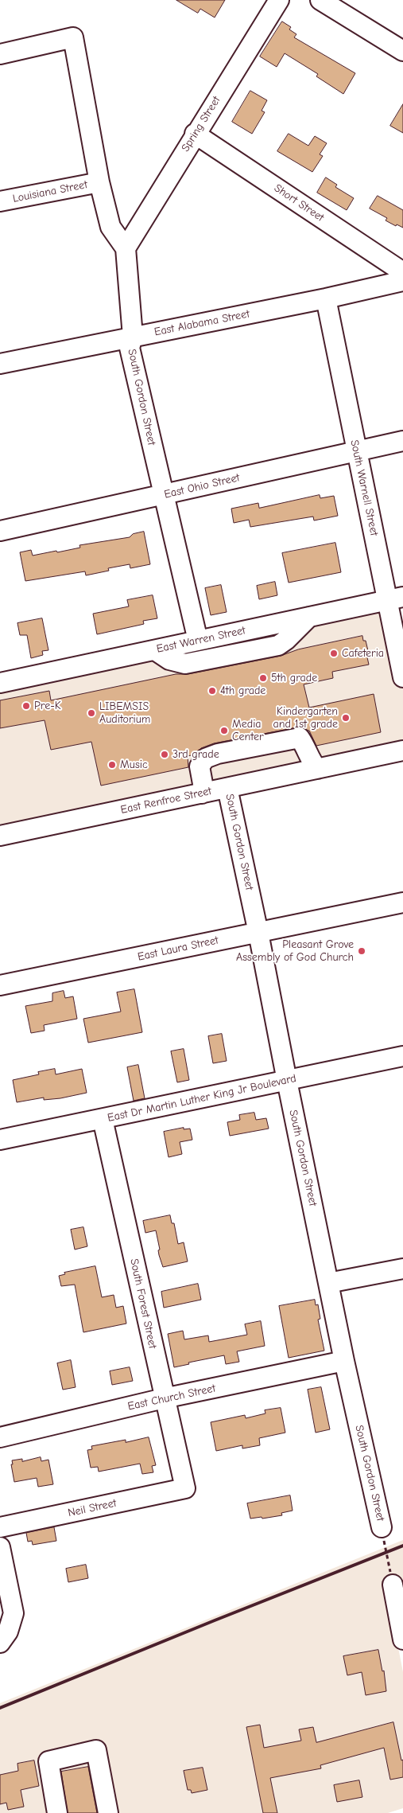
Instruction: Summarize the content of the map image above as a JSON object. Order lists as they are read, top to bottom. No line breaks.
{"streets":{"street":["Spring Street","Louisiana Street","Short Street","East Alabama Street","South Gordon Street","East Ohio Street","South Warnell Street","East Warren Street","East Renfroe Street","East Laura Street","East Dr Martin Luther King Jr Boulevard","South Forest Street","East Church Street","Neil Street"]},"crossings":[["Spring Street","Short Street"],["Spring Street","South Gordon Street"],["East Alabama Street","South Gordon Street"],["East Alabama Street","South Warnell Street"],["South Gordon Street","East Ohio Street"],["South Gordon Street","East Warren Street"],["South Gordon Street","East Renfroe Street"],["South Gordon Street","East Laura Street"],["South Gordon Street","East Dr Martin Luther King Jr Boulevard"],["South Gordon Street","East Church Street"],["East Ohio Street","South Warnell Street"],["South Warnell Street","East Warren Street"],["East Dr Martin Luther King Jr Boulevard","South Forest Street"],["South Forest Street","East Church Street"],["South Forest Street","Neil Street"]],"places":["Cafeteria","5th grade","4th grade","Pre-K","LIBEMSIS Auditorium","Kindergarten and 1st grade","Media Center","3rd grade","Music","Pleasant Grove Assembly of God Church"]}
